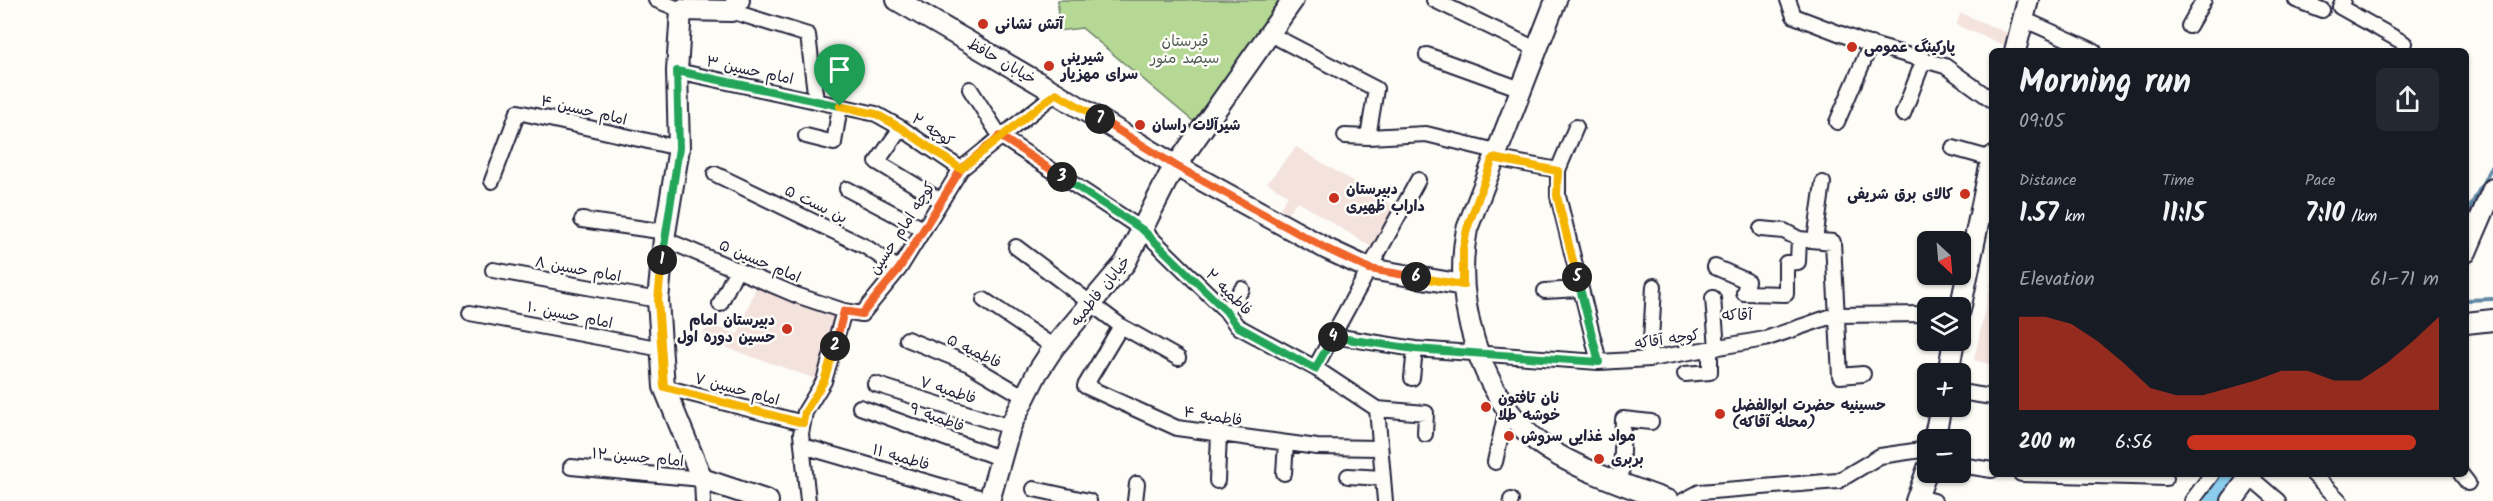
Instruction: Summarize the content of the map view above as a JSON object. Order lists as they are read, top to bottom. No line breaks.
{"streets":{"main road":["خیابان حافظ","خیابان فاطمیه"],"street":["امام حسین ۳","امام حسین ۴","کوچه ۲","بن بست ۵","کوچه امام حسین","امام حسین ۵","امام حسین ۸","فاطمیه ۲","امام حسین ۱۰","کوچه آقاکه","فاطمیه ۵","امام حسین ۷","فاطمیه ۷","فاطمیه ۴","فاطمیه ۹","امام حسین ۱۲","فاطمیه ۱۱"]},"crossings":[["خیابان حافظ","کوچه امام حسین"],["خیابان حافظ","خیابان فاطمیه"],["امام حسین ۳","کوچه ۲"],["کوچه ۲","کوچه امام حسین"],["بن بست ۵","کوچه امام حسین"],["کوچه امام حسین","امام حسین ۵"],["کوچه امام حسین","فاطمیه ۲"],["خیابان فاطمیه","فاطمیه ۲"],["خیابان فاطمیه","فاطمیه ۵"],["خیابان فاطمیه","فاطمیه ۷"],["خیابان فاطمیه","فاطمیه ۹"],["خیابان فاطمیه","فاطمیه ۱۱"]],"districts":["آقاکه"],"parks":["قبرستان سیصد منور"],"places":["آتش نشانی","پارکینگ عمومی","شیرینی سرای مهزیار","شیرآلات راسان","کالای برق شریفی","دبیرستان داراب ظهیری","دبیرستان امام حسین دوره اول","نان تافتون خوشه طلا","حسینیه حضرت ابوالفضل (محله آقاکه)","مواد غذایی سروش","بربری"],"north":"bottom right","page":{"heading":["Morning run","09:05"],"pins":["7","3","1","5","6","4","2"],"stats":[["Distance","1.57 km"],["Time","11:15"],["Pace","7:10 /km"]],"map_buttons":["+","−"],"chart":["Elevation","61–71 m"],"list":[{"name":"200 m","note":"6:56"}]}}
